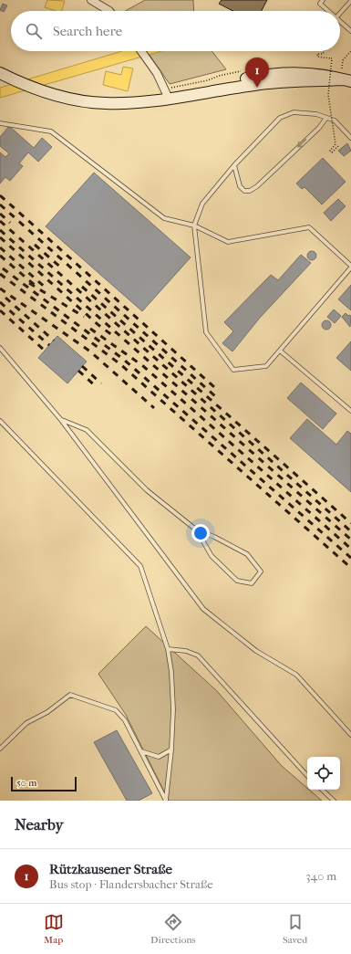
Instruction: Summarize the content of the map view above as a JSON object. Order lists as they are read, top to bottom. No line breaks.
{"scale_bar":"50 m","page":{"search":"Search here","pins":"1","scale":"50 m","heading":"Nearby","list":[{"mark":"1","name":"Rützkausener Straße","note":"Bus stop · Flandersbacher Straße","value":"340 m"}],"nav":["Map","Directions","Saved"]}}
